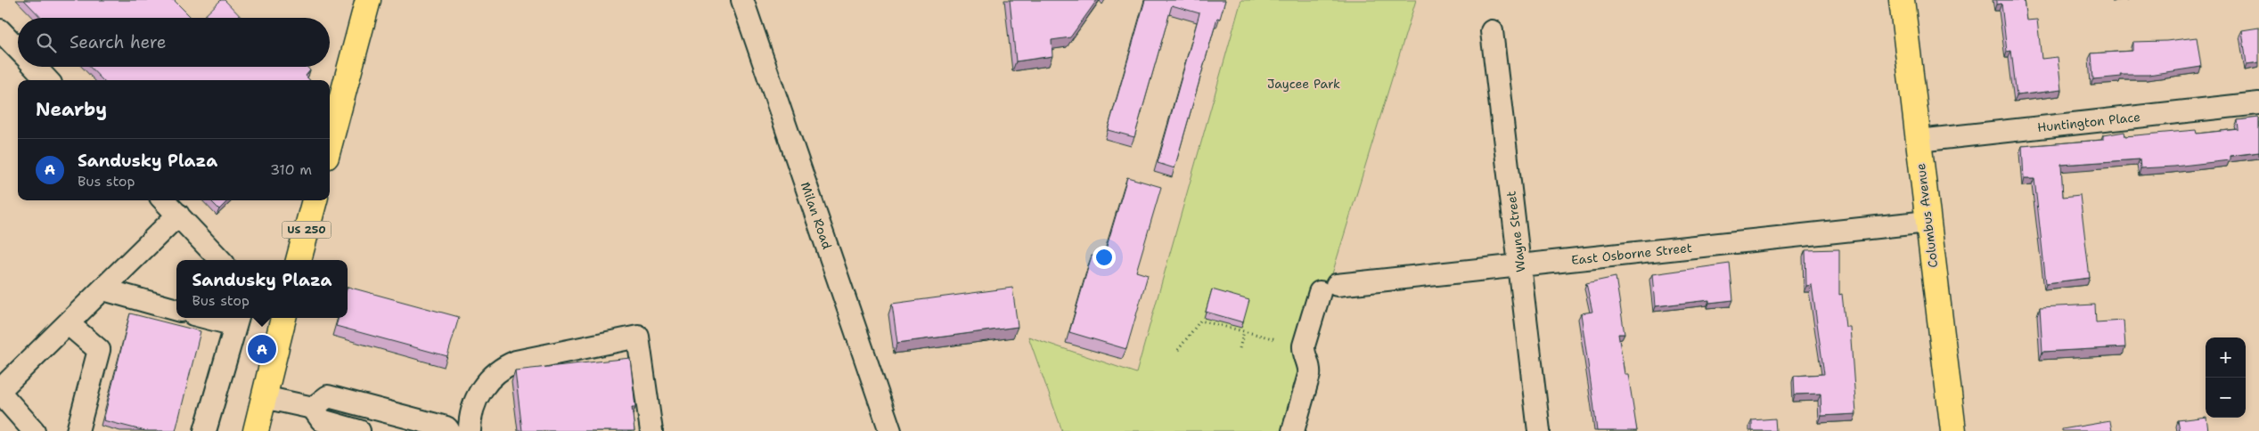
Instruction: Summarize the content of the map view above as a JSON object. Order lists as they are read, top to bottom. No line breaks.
{"streets":{"main road":["Columbus Avenue","US 250"],"street":["Huntington Place","Milan Road","Wayne Street","East Osborne Street"]},"crossings":[["Huntington Place","Columbus Avenue"],["Columbus Avenue","East Osborne Street"],["Wayne Street","East Osborne Street"]],"parks":["Jaycee Park"],"page":{"search":"Search here","heading":"Nearby","list":[{"mark":"A","name":"Sandusky Plaza","note":"Bus stop","value":"310 m"}],"popup":["Sandusky Plaza","Bus stop"],"pins":"A","map_buttons":["+","−"]}}
